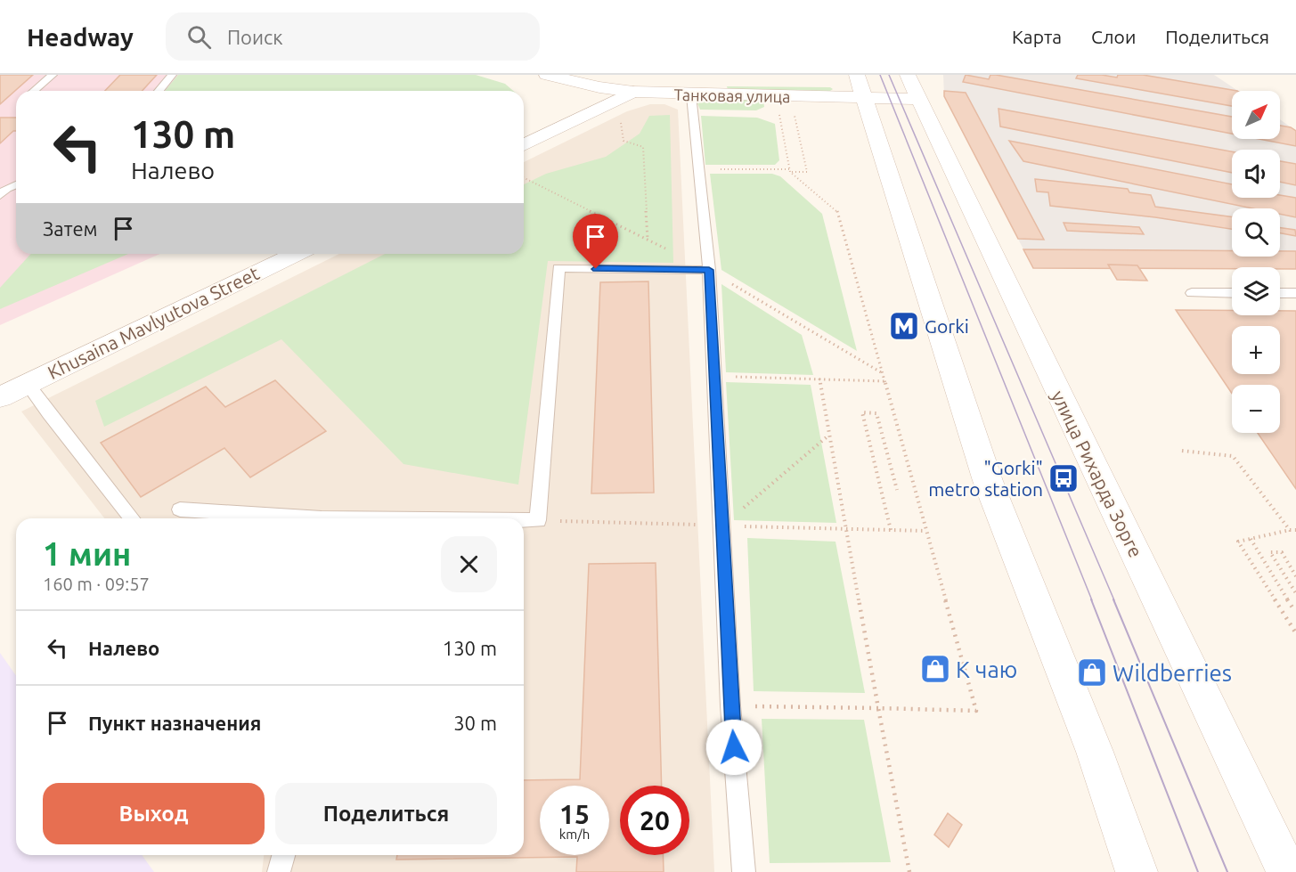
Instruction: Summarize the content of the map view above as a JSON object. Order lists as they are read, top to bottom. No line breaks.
{"streets":{"main road":["Танковая улица","Khusaina Mavlyutova Street","улица Рихарда Зорге"]},"crossings":[["Танковая улица","улица Рихарда Зорге"]],"places":{"metro station":["Gorki"],"bus stop":["\"Gorki\" metro station"],"shop":["К чаю","Wildberries"]},"north":"top right","page":{"header":"Headway","search":"Поиск","nav":["Карта","Слои","Поделиться"],"map_buttons":["+","−"],"turn":["130 m","Налево"],"then":"Затем","heading":["1 мин","160 m · 09:57"],"list":[{"name":"Налево","value":"130 m"},{"name":"Пункт назначения","value":"30 m"}],"buttons":["Выход","Поделиться"],"speed":"15 km/h","limit":"20"}}
